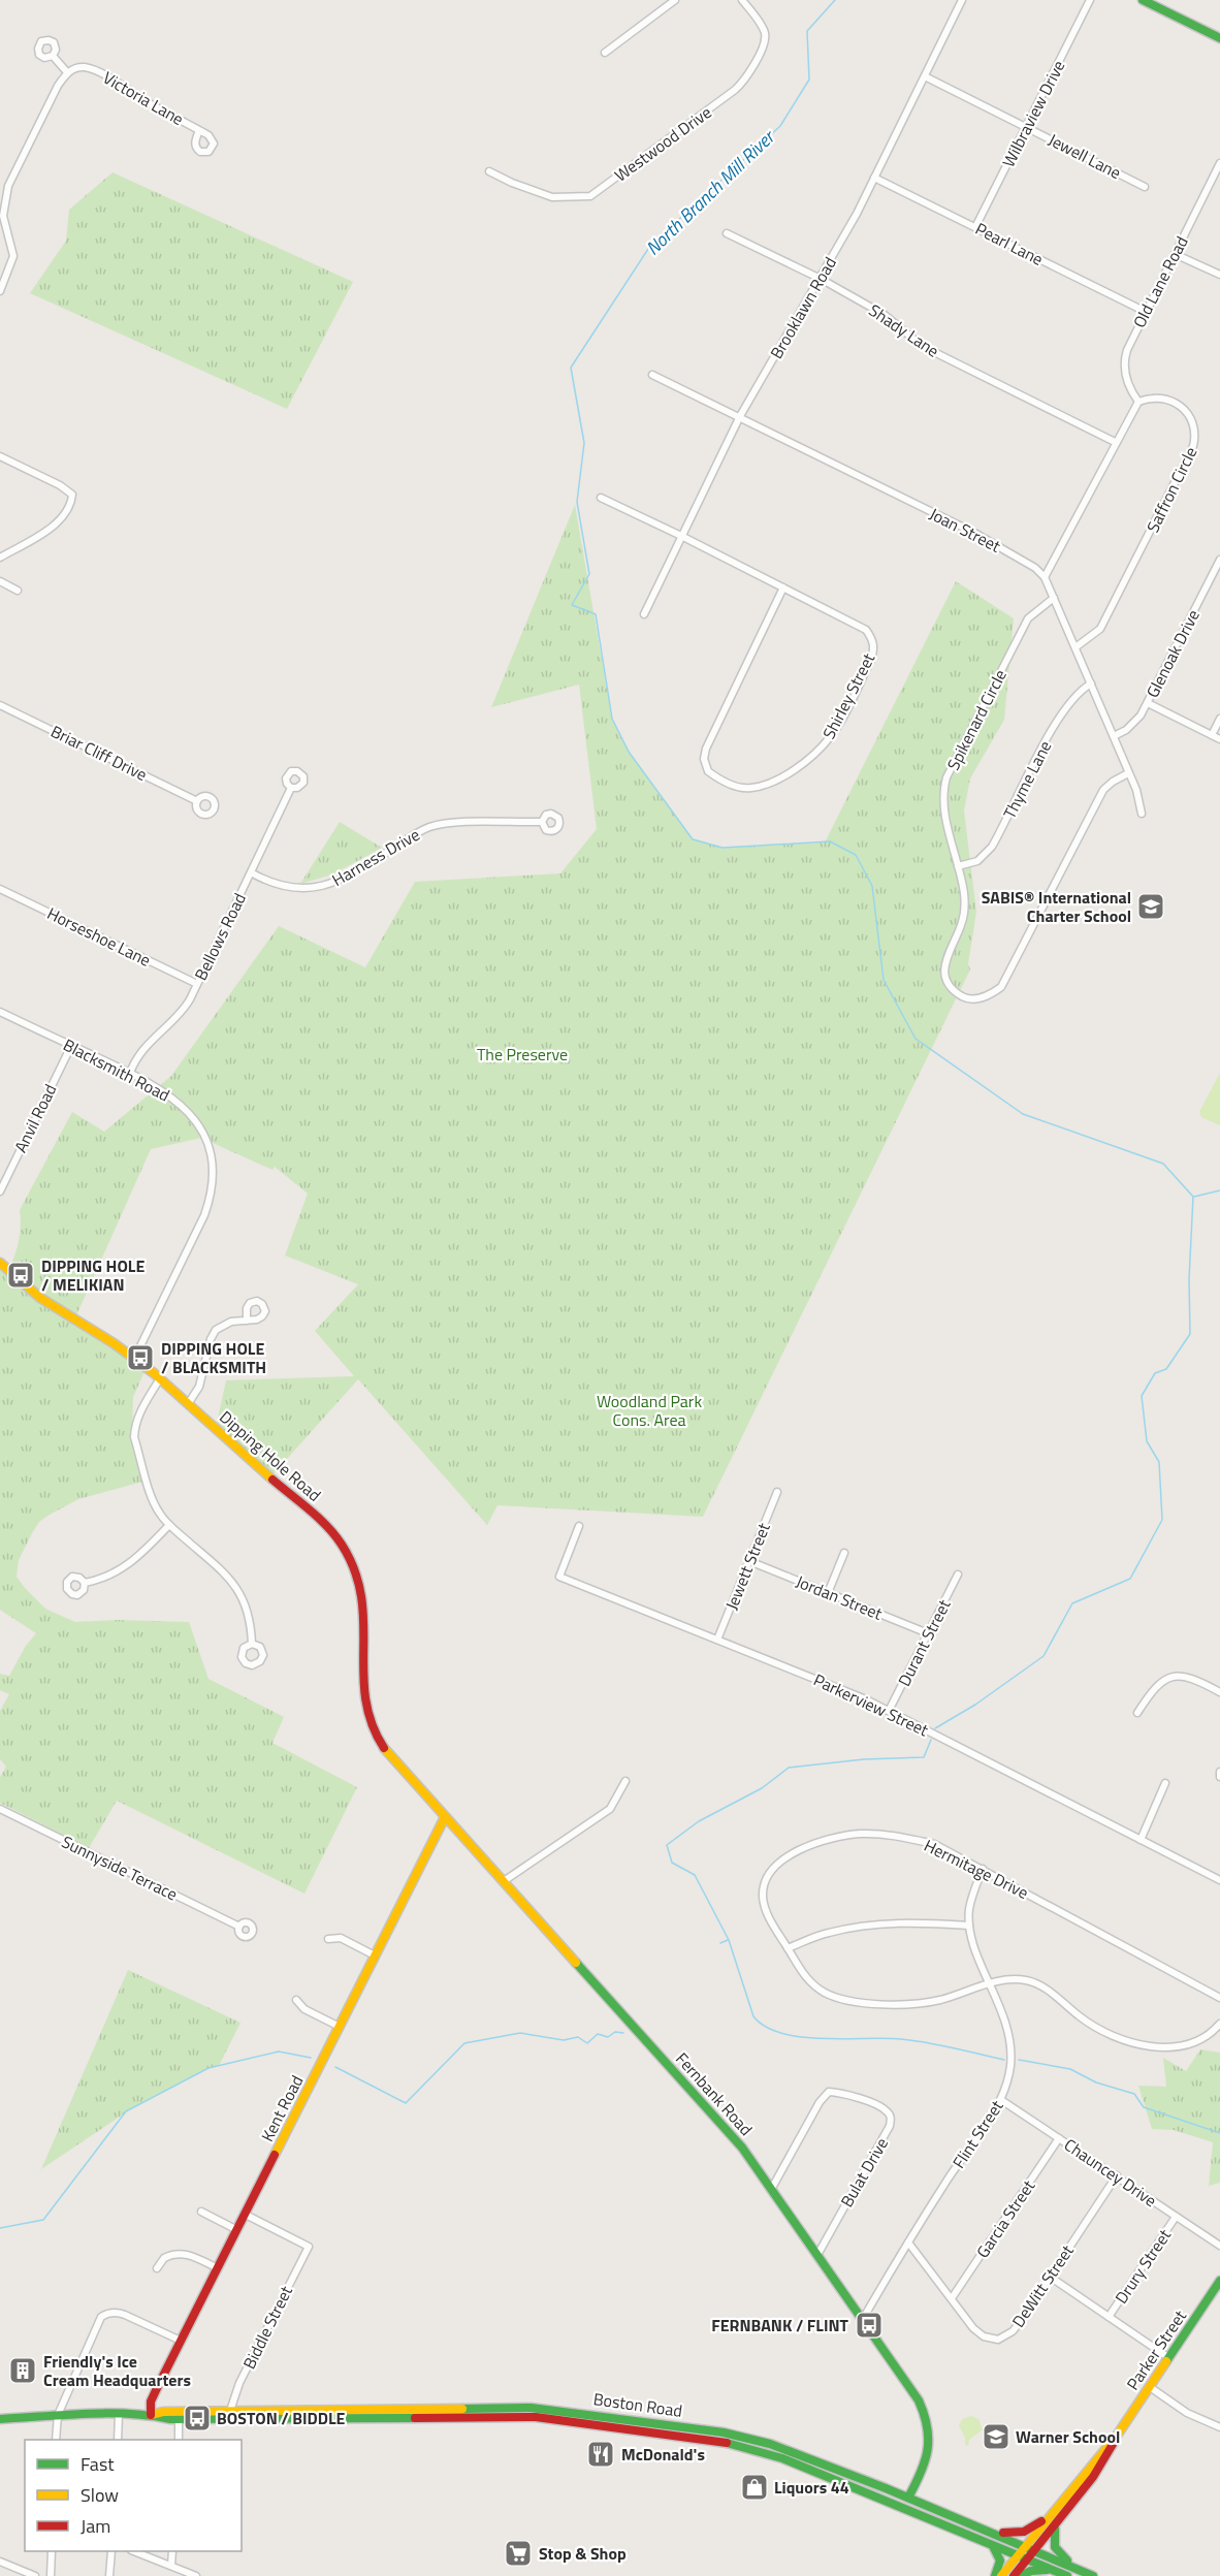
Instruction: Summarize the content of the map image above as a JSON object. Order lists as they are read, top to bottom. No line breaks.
{"streets":{"main road":["Dipping Hole Road","Fernbank Road","Kent Road","Parker Street","Boston Road"],"street":["Victoria Lane","Wilbraview Drive","Westwood Drive","Jewell Lane","Pearl Lane","Old Lane Road","Brooklawn Road","Shady Lane","Saffron Circle","Joan Street","Glenoak Drive","Shirley Street","Spikenard Circle","Briar Cliff Drive","Thyme Lane","Harness Drive","Horseshoe Lane","Bellows Road","Blacksmith Road","Anvil Road","Jewett Street","Jordan Street","Durant Street","Parkerview Street","Sunnyside Terrace","Hermitage Drive","Flint Street","Bulat Drive","Chauncey Drive","Garcia Street","Drury Street","DeWitt Street","Biddle Street"]},"crossings":[["Wilbraview Drive","Jewell Lane"],["Wilbraview Drive","Pearl Lane"],["Jewell Lane","Brooklawn Road"],["Pearl Lane","Old Lane Road"],["Pearl Lane","Brooklawn Road"],["Old Lane Road","Saffron Circle"],["Brooklawn Road","Shady Lane"],["Brooklawn Road","Joan Street"],["Brooklawn Road","Shirley Street"],["Saffron Circle","Joan Street"],["Joan Street","Glenoak Drive"],["Joan Street","Spikenard Circle"],["Joan Street","Thyme Lane"],["Spikenard Circle","Thyme Lane"],["Harness Drive","Bellows Road"],["Horseshoe Lane","Bellows Road"],["Bellows Road","Blacksmith Road"],["Blacksmith Road","Anvil Road"],["Blacksmith Road","Dipping Hole Road"],["Dipping Hole Road","Fernbank Road"],["Jewett Street","Jordan Street"],["Jewett Street","Parkerview Street"],["Jordan Street","Durant Street"],["Durant Street","Parkerview Street"],["Hermitage Drive","Flint Street"],["Fernbank Road","Kent Road"],["Fernbank Road","Bulat Drive"],["Fernbank Road","Boston Road"],["Kent Road","Biddle Street"],["Kent Road","Boston Road"],["Flint Street","Chauncey Drive"],["Flint Street","DeWitt Street"],["Chauncey Drive","Garcia Street"],["Chauncey Drive","Drury Street"],["Chauncey Drive","DeWitt Street"],["Garcia Street","DeWitt Street"],["Biddle Street","Boston Road"],["Parker Street","Boston Road"]],"water":["North Branch Mill River"],"parks":["The Preserve","Woodland Park Cons. Area"],"places":{"school or university":["SABIS® International Charter School","Warner School"],"bus stop":["DIPPING HOLE / MELIKIAN","DIPPING HOLE / BLACKSMITH","FERNBANK / FLINT","BOSTON / BIDDLE"],"building":["Friendly's Ice Cream Headquarters"],"restaurant":["McDonald's"],"shop":["Liquors 44"],"supermarket":["Stop & Shop"]},"legend":["Fast","Slow","Jam"]}
